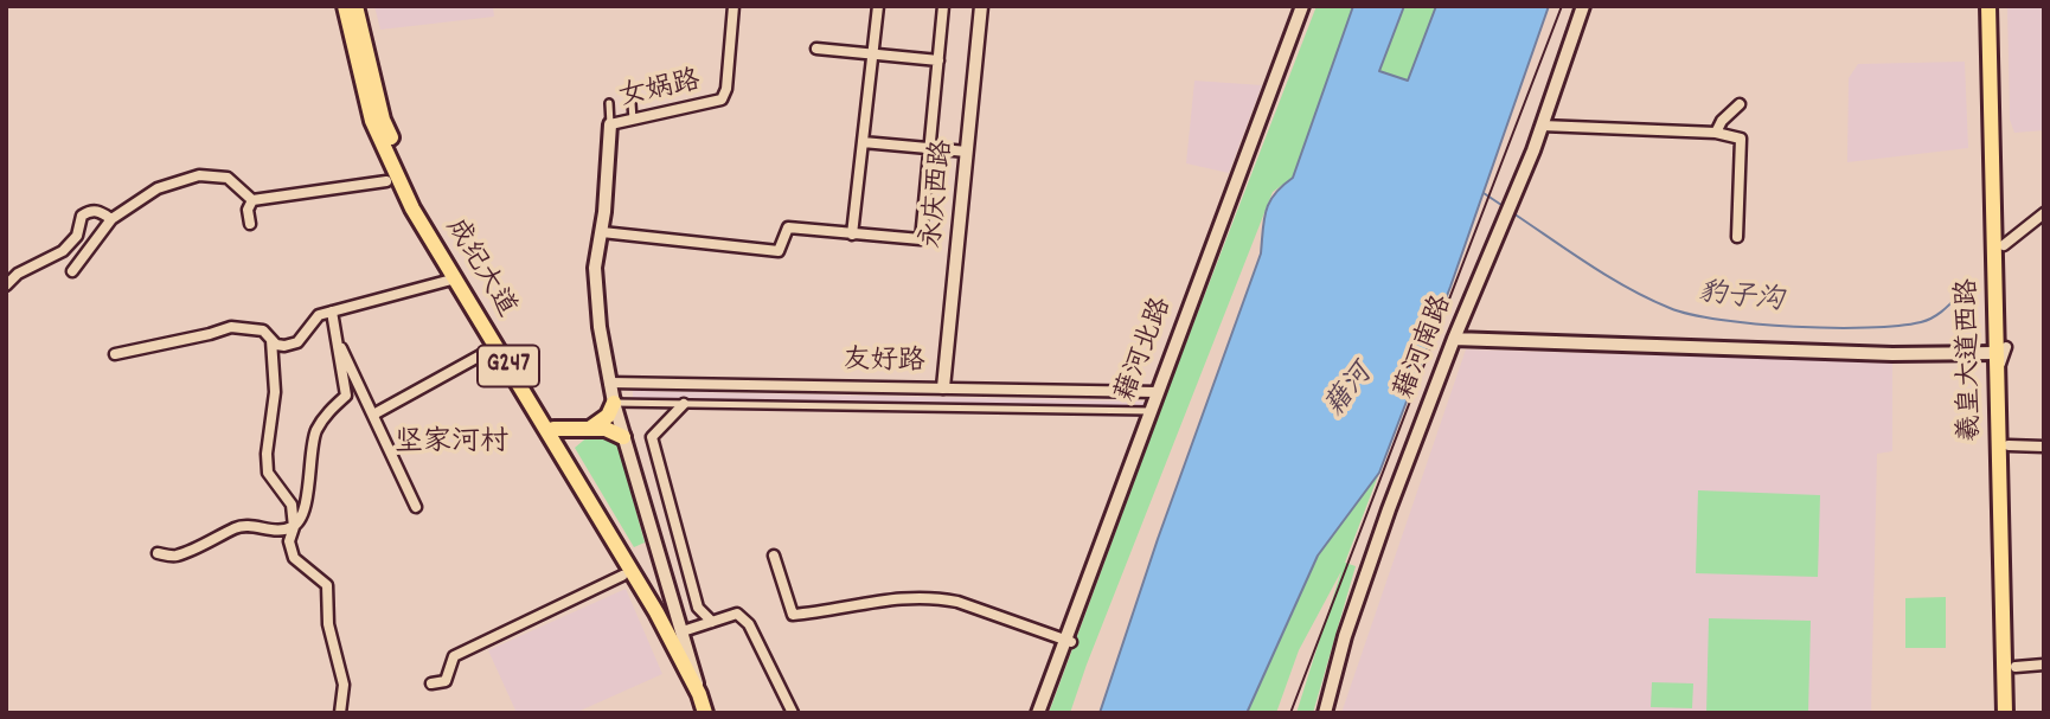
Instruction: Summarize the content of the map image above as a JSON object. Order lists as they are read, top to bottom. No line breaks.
{"streets":{"main road":["成纪大道","藉河南路","藉河北路","羲皇大道西路","G247"],"street":["女娲路","永庆西路","友好路"]},"crossings":[["永庆西路","友好路"],["藉河北路","友好路"]],"districts":["坚家河村"],"water":["豹子沟","藉河"]}
